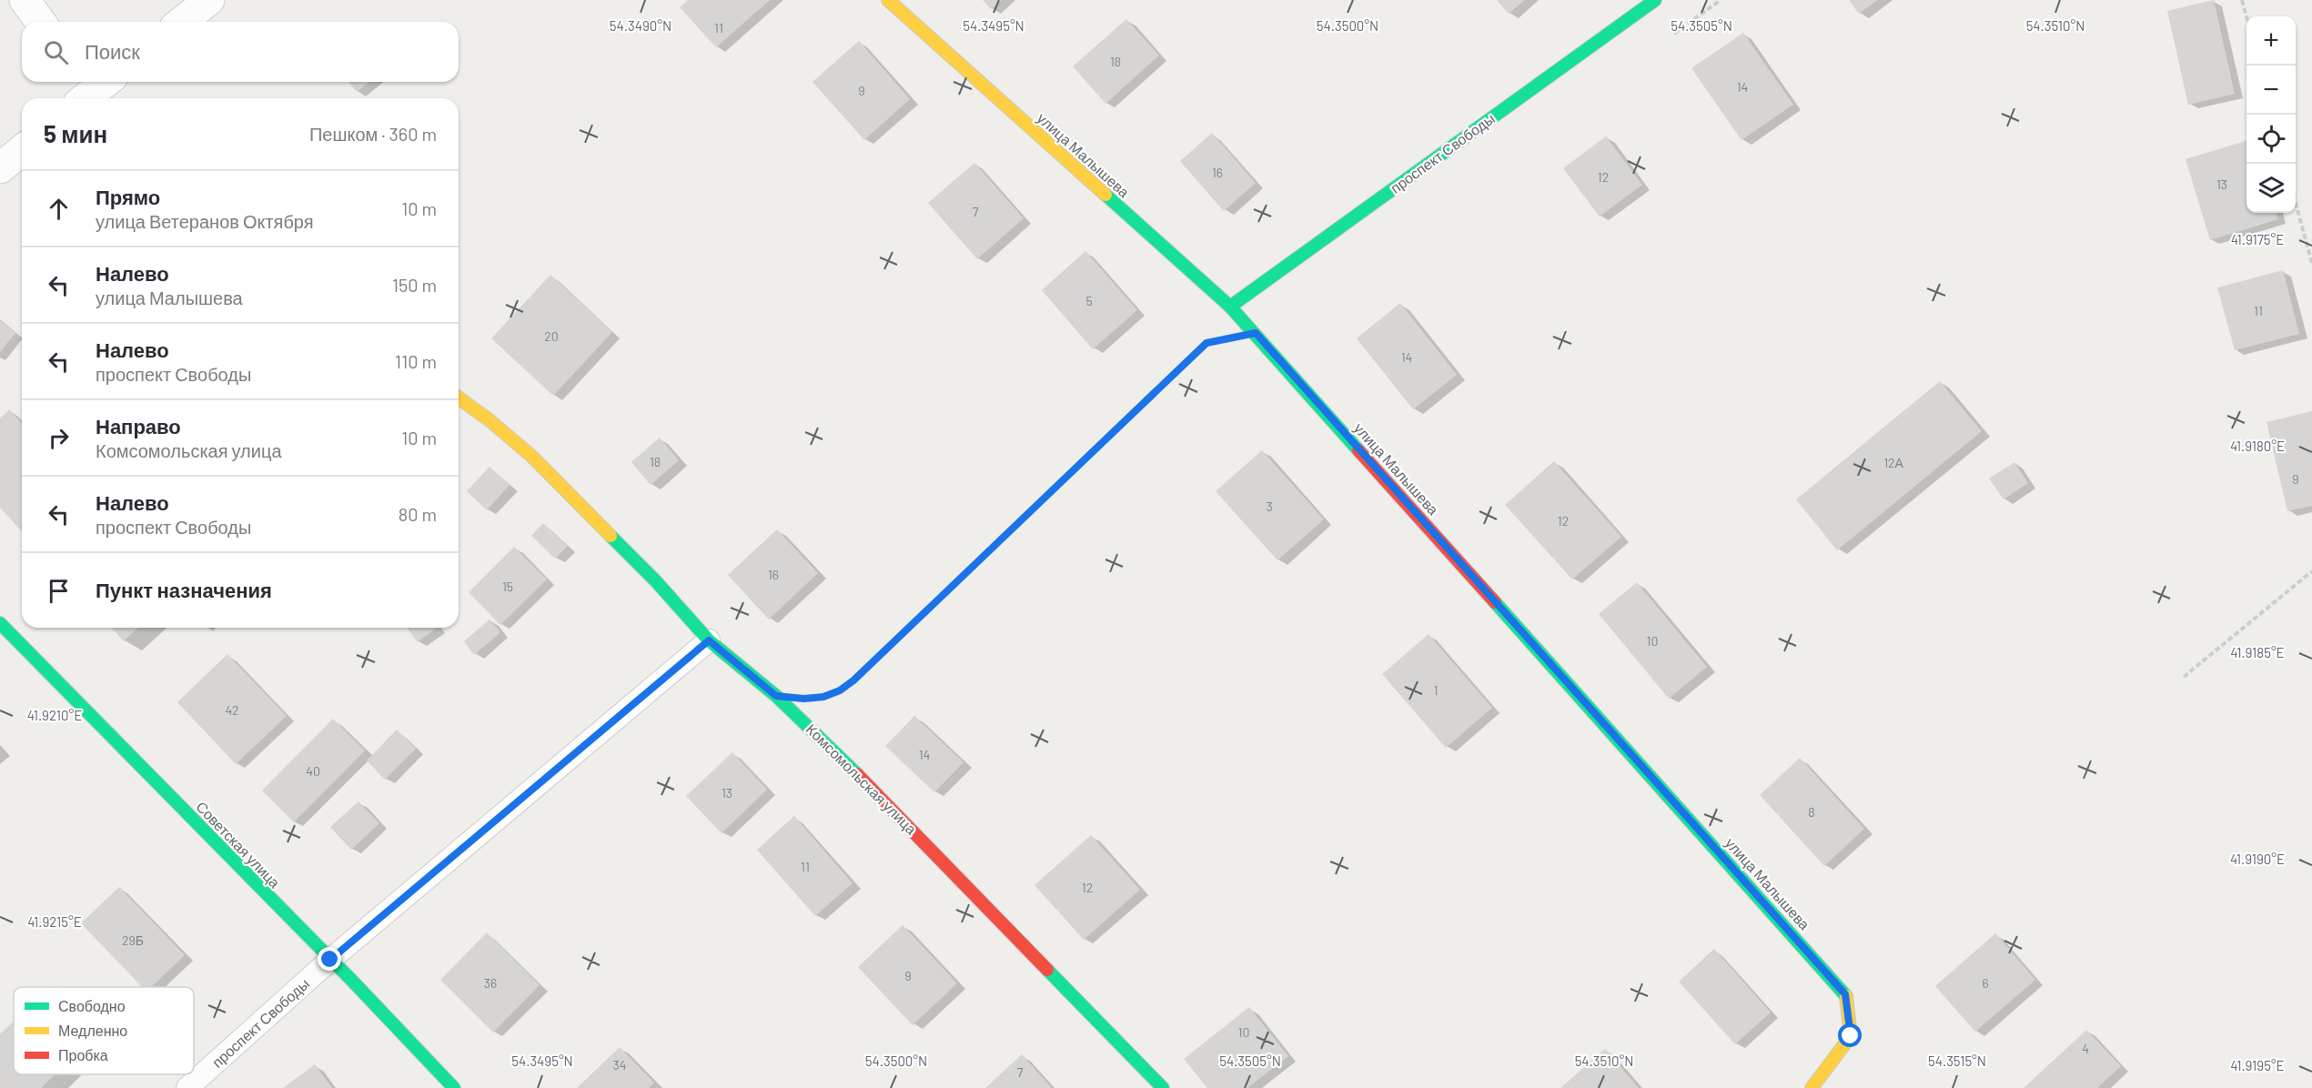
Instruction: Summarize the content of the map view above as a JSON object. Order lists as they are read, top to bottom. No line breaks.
{"streets":{"street":["проспект Свободы","улица Малышева","Комсомольская улица","Советская улица"]},"crossings":[["проспект Свободы","улица Малышева"],["проспект Свободы","Комсомольская улица"],["проспект Свободы","Советская улица"]],"house_numbers":["11","18","14","9","16","12","13","7","5","11","20","14","18","12А","9","3","12","16","15","10","1","42","14","40","13","8","11","12","29Б","9","36","6","10","4","34","7"],"legend":["Свободно","Медленно","Пробка"],"page":{"map_buttons":["+","−"],"search":"Поиск","heading":["5 мин","Пешком · 360 m"],"list":[["Прямо","улица Ветеранов Октября","10 m"],["Налево","улица Малышева","150 m"],["Налево","проспект Свободы","110 m"],["Направо","Комсомольская улица","10 m"],["Налево","проспект Свободы","80 m"],"Пункт назначения"]},"coordinates":["54.3490°N","54.3495°N","54.3500°N","54.3505°N","54.3510°N","41.9175°E","41.9180°E","41.9185°E","41.9210°E","41.9190°E","41.9215°E","54.3515°N","41.9195°E"]}
